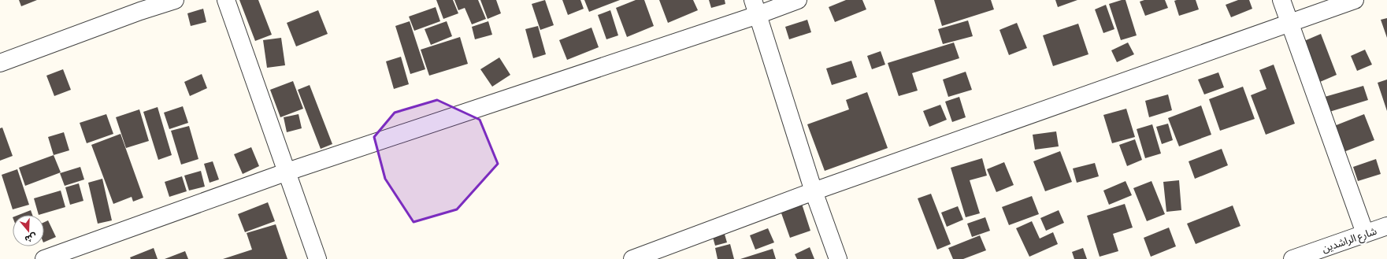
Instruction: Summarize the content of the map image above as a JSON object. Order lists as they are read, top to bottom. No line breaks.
{"streets":{"street":["شارع الراشدين"]},"north":"bottom"}
